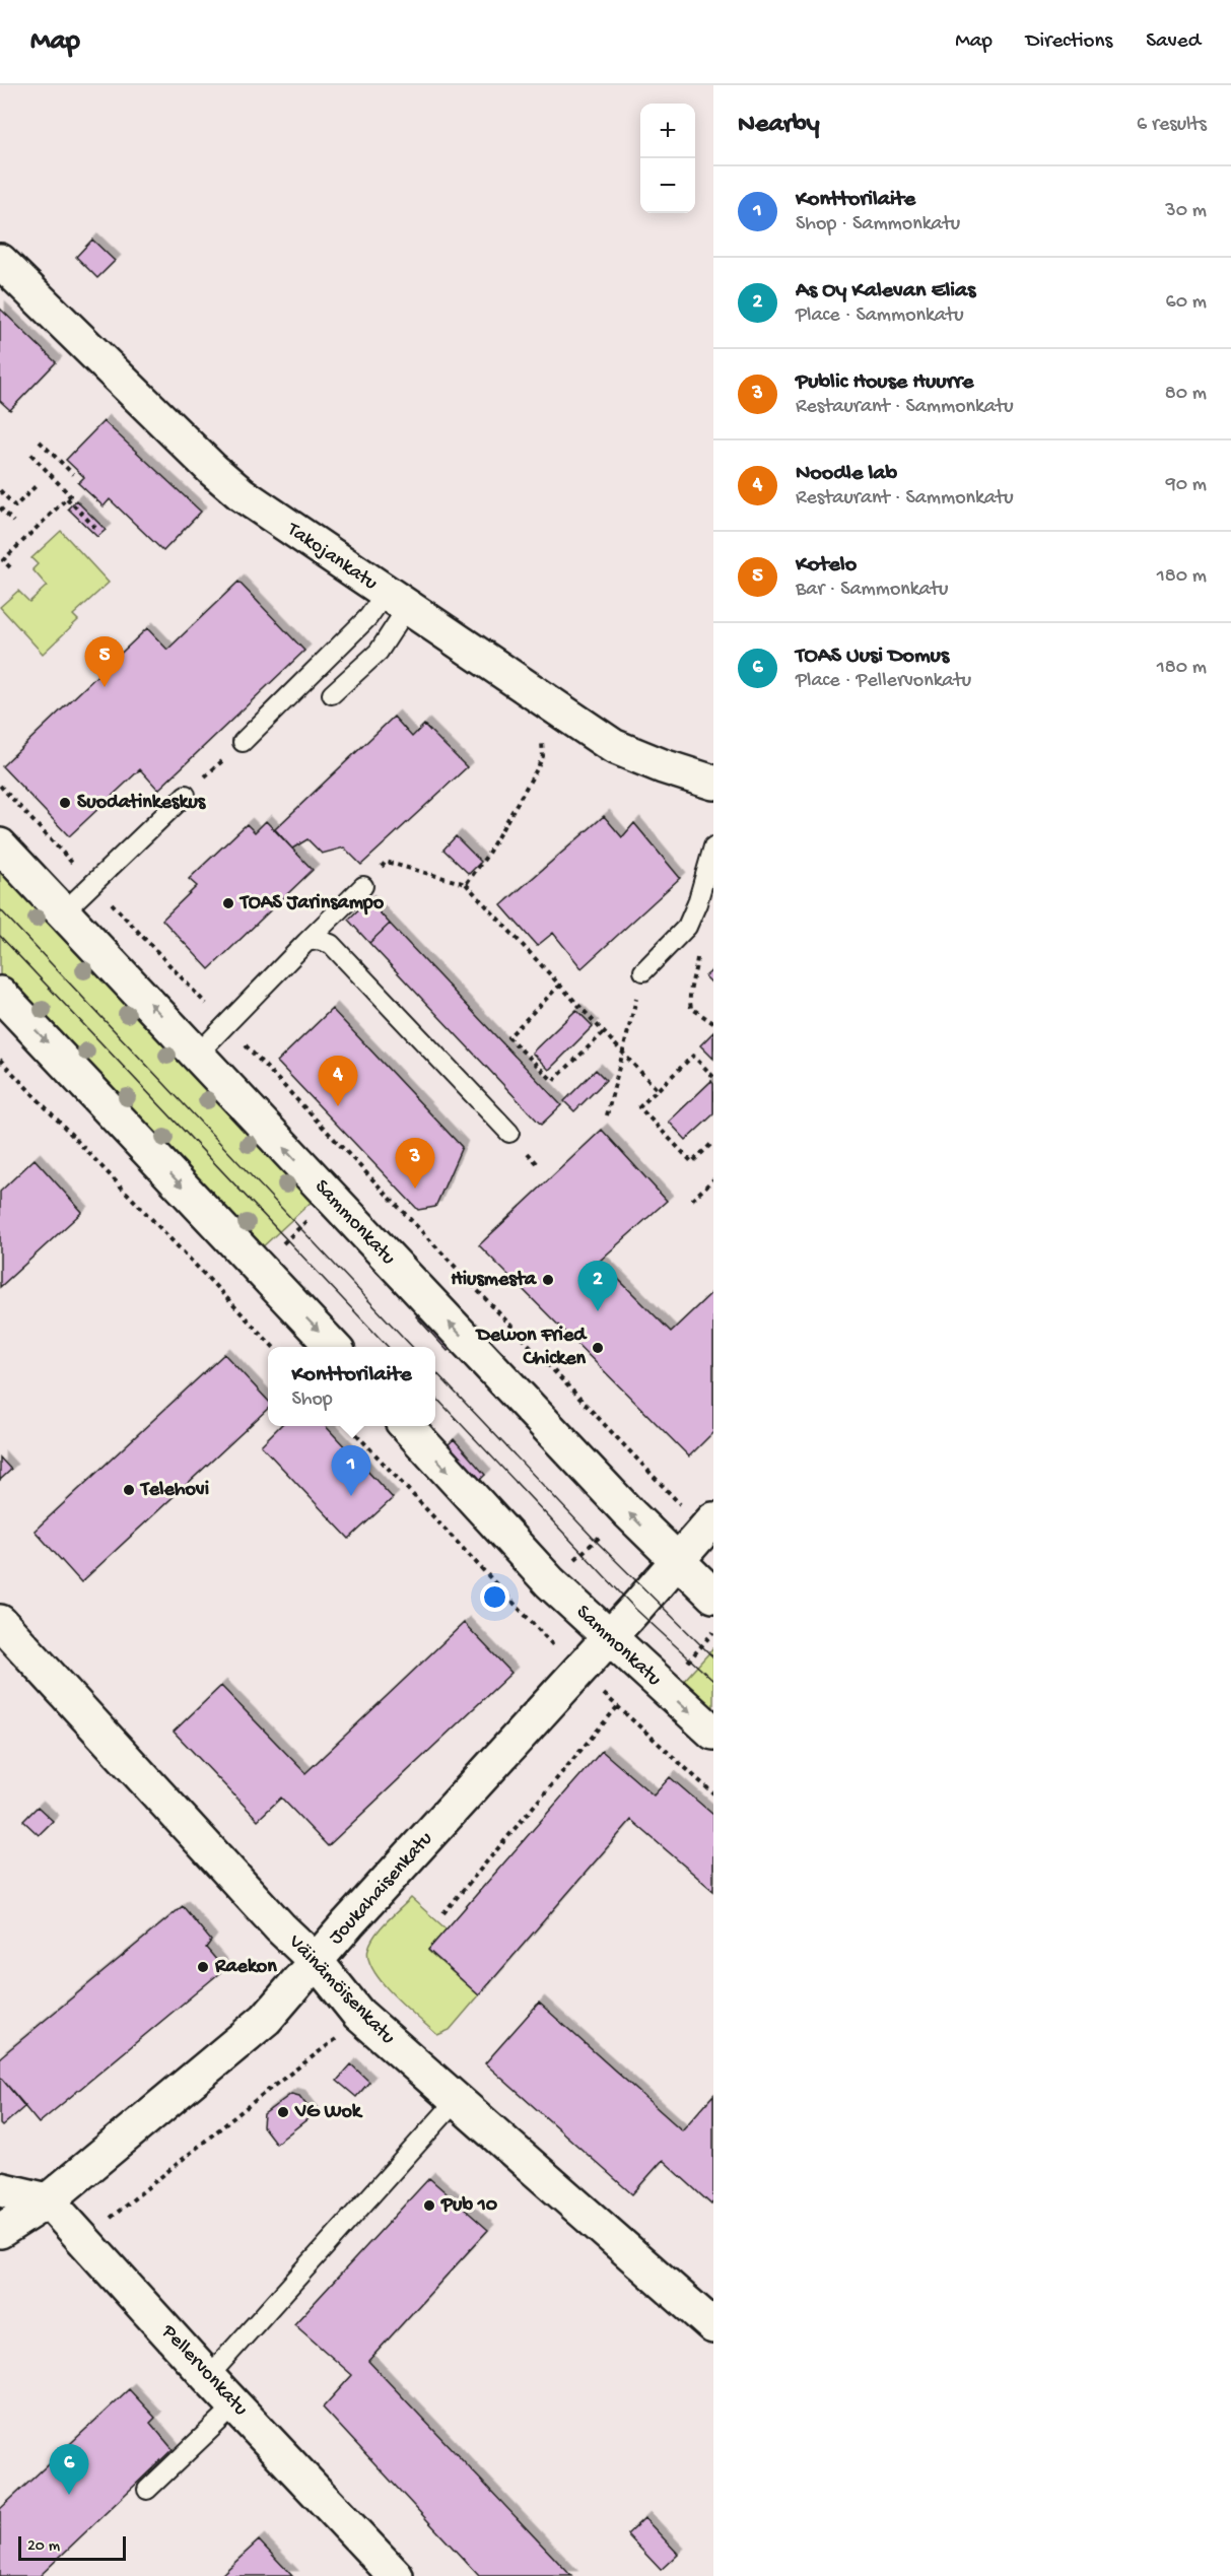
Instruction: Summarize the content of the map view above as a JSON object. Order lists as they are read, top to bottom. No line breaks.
{"streets":{"street":["Takojankatu","Sammonkatu","Joukahaisenkatu","Väinämöisenkatu","Pellervonkatu"]},"crossings":[["Sammonkatu","Joukahaisenkatu"],["Joukahaisenkatu","Väinämöisenkatu"],["Joukahaisenkatu","Pellervonkatu"]],"places":["Suodatinkeskus","TOAS Jarinsampo","Hiusmesta","Dewon Fried Chicken","Telehovi","Raekon","VG Wok","Pub 10"],"scale_bar":"20 m","page":{"header":"Map","nav":["Map","Directions","Saved"],"heading":["Nearby","6 results"],"map_buttons":["+","−"],"list":[{"mark":"1","name":"Konttorilaite","note":"Shop · Sammonkatu","value":"30 m"},{"mark":"2","name":"As Oy Kalevan Elias","note":"Place · Sammonkatu","value":"60 m"},{"mark":"3","name":"Public House Huurre","note":"Restaurant · Sammonkatu","value":"80 m"},{"mark":"4","name":"Noodle lab","note":"Restaurant · Sammonkatu","value":"90 m"},{"mark":"5","name":"Kotelo","note":"Bar · Sammonkatu","value":"180 m"},{"mark":"6","name":"TOAS Uusi Domus","note":"Place · Pellervonkatu","value":"180 m"}],"pins":["5","4","3","2","1","6"],"popup":["Konttorilaite","Shop"],"scale":"20 m"}}
